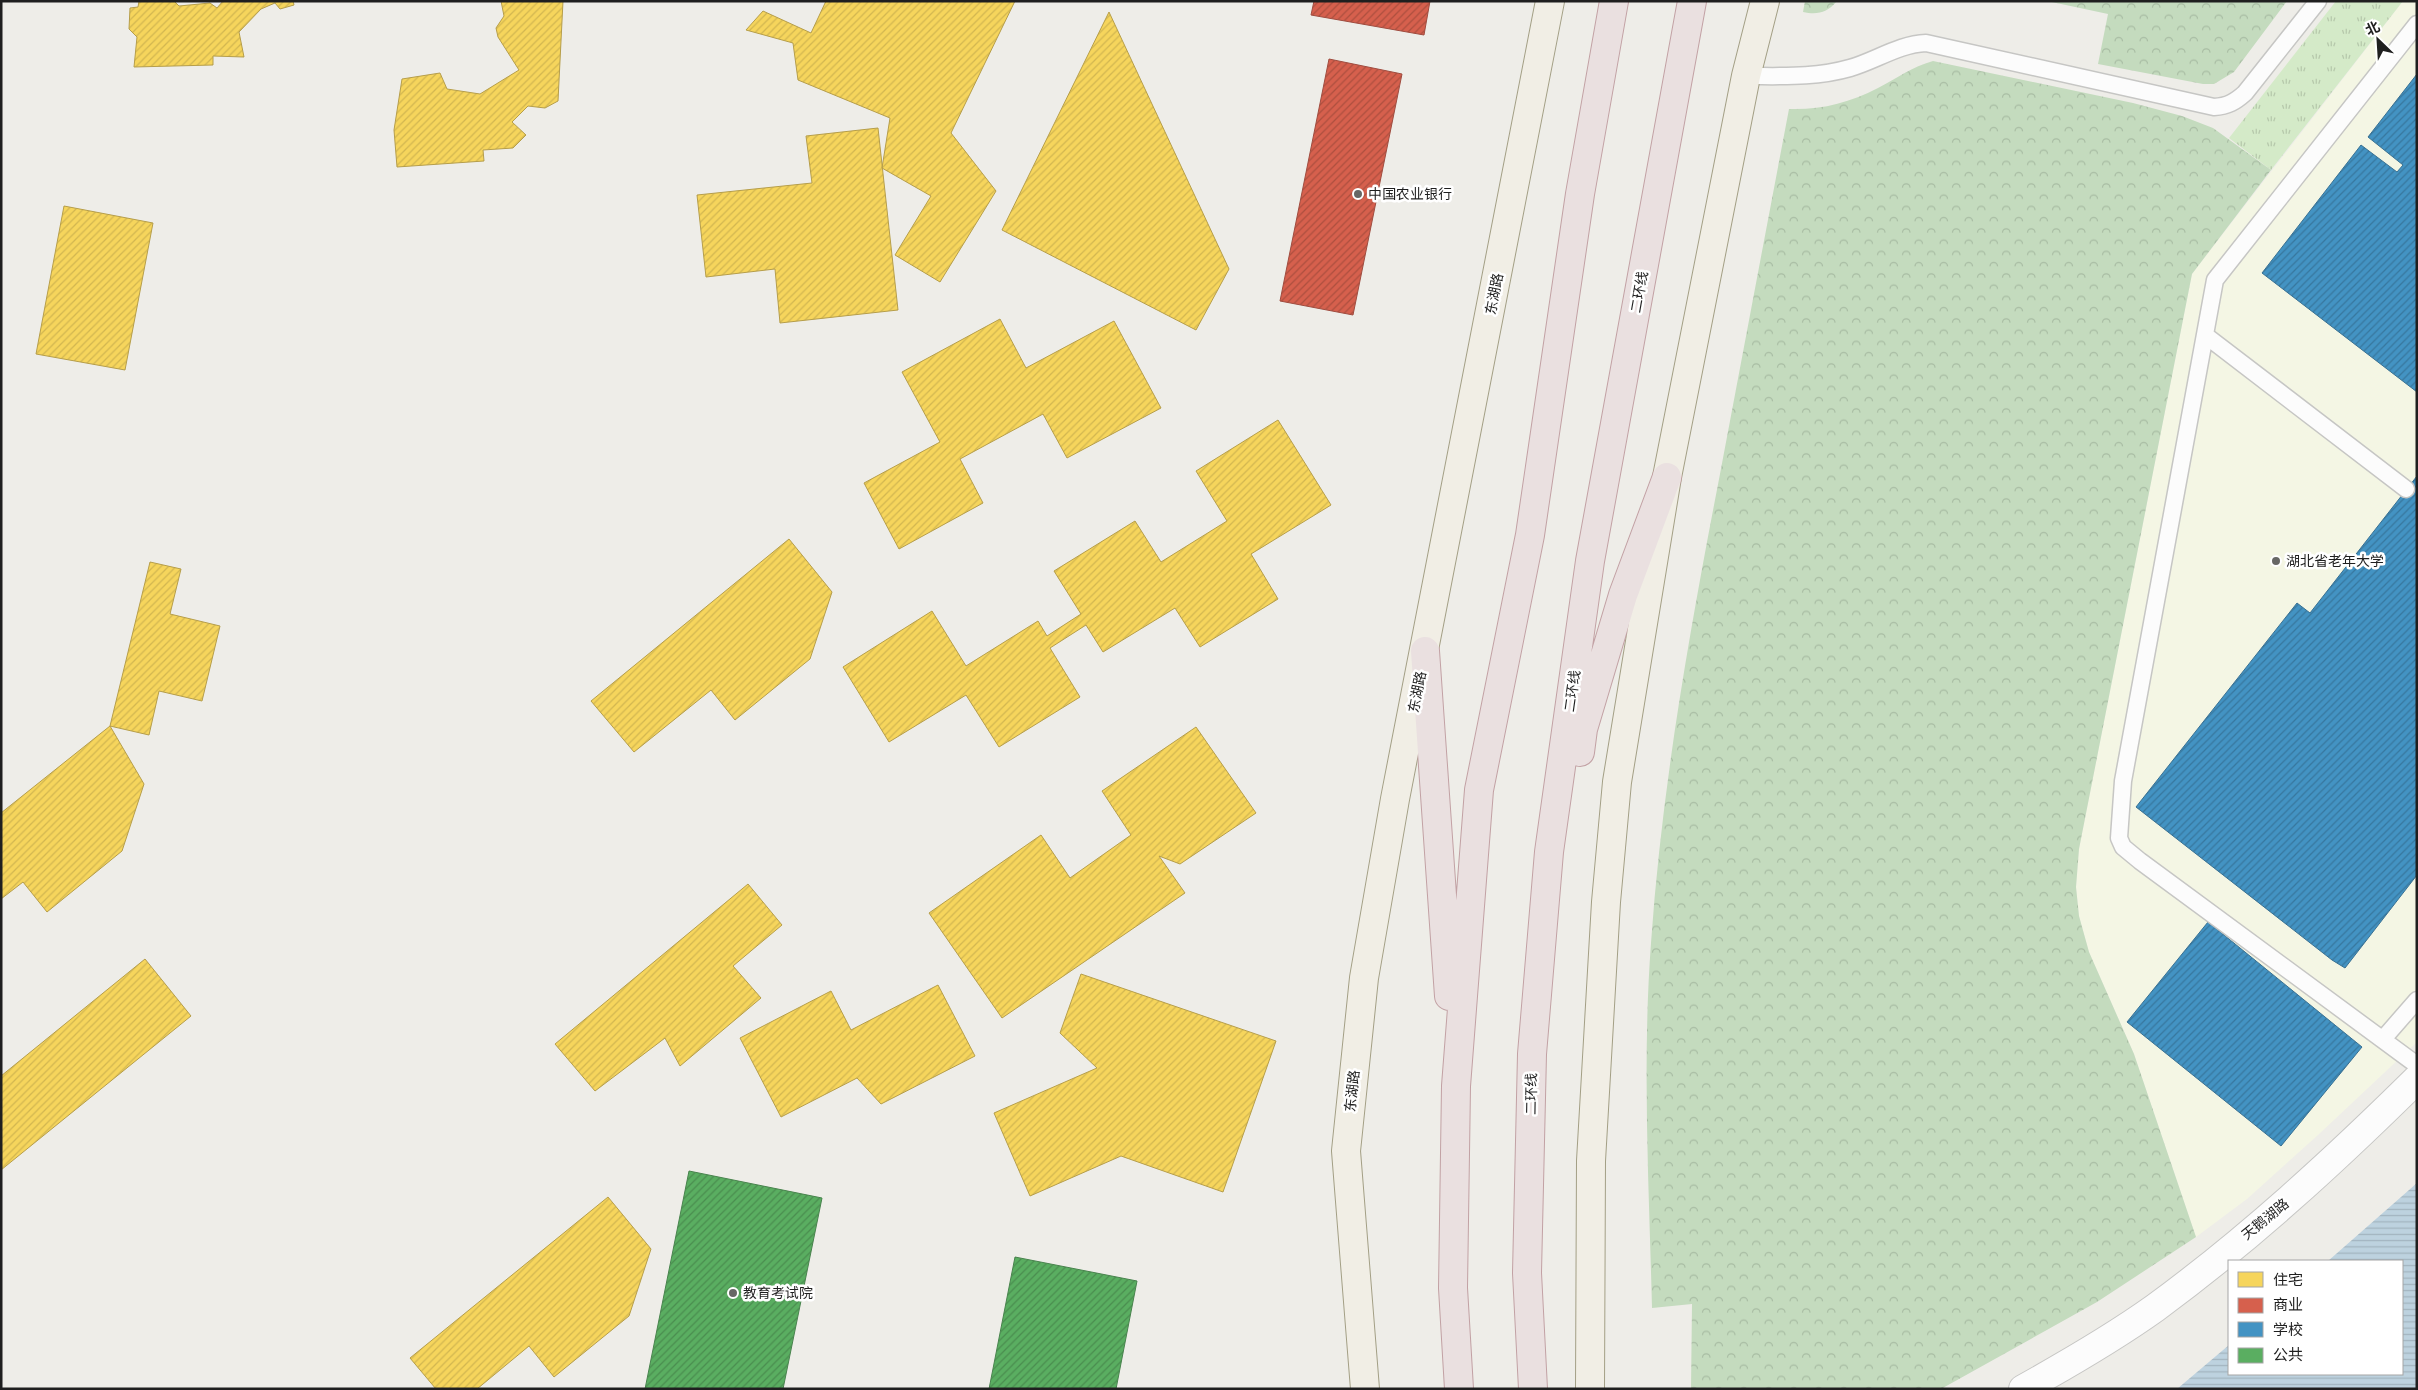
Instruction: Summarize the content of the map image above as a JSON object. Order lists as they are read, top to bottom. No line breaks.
{"streets":{"highway":["二环线"],"main road":["东湖路"],"street":["天鹅湖路"]},"places":["中国农业银行","湖北省老年大学","教育考试院"],"legend":["住宅","商业","学校","公共"],"north":"top left"}
